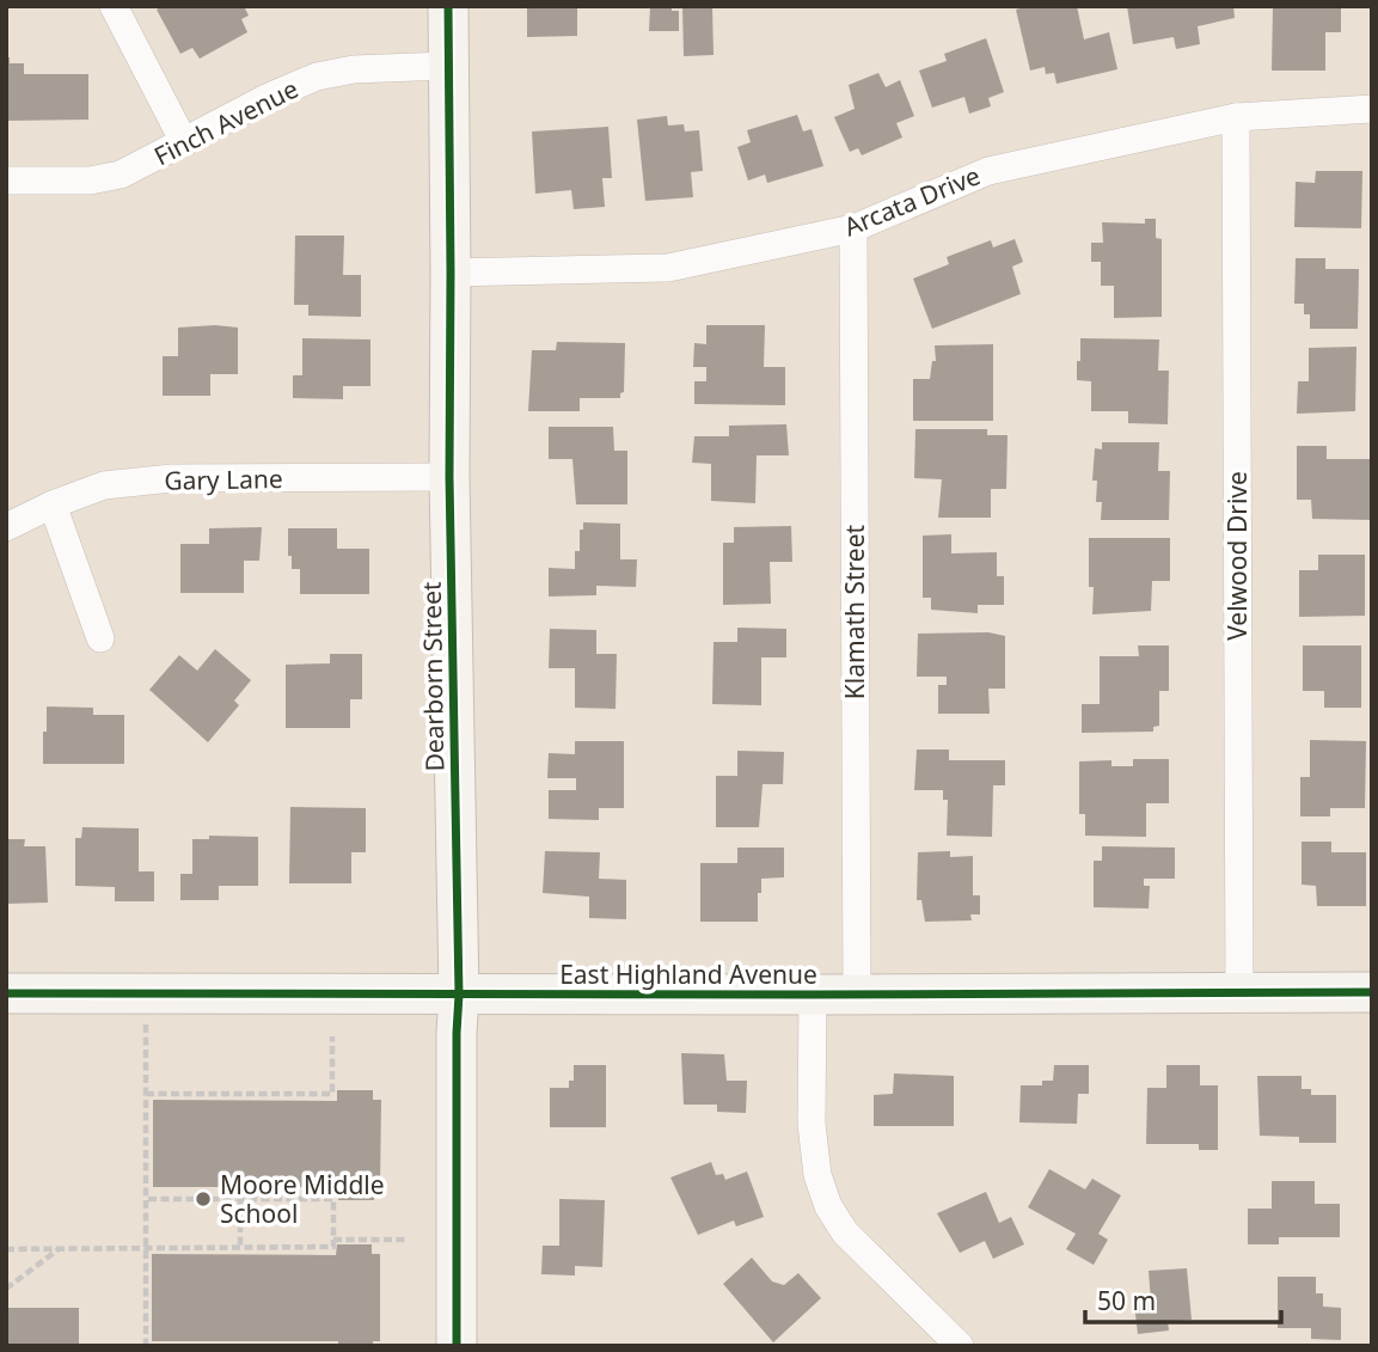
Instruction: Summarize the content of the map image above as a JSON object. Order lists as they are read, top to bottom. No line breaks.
{"streets":{"street":["Finch Avenue","Arcata Drive","Gary Lane","Velwood Drive","Klamath Street","Dearborn Street","East Highland Avenue"]},"crossings":[["Finch Avenue","Dearborn Street"],["Arcata Drive","Velwood Drive"],["Arcata Drive","Klamath Street"],["Arcata Drive","Dearborn Street"],["Gary Lane","Dearborn Street"],["Velwood Drive","East Highland Avenue"],["Klamath Street","East Highland Avenue"],["Dearborn Street","East Highland Avenue"]],"places":["Moore Middle School"],"scale_bar":"50 m"}
